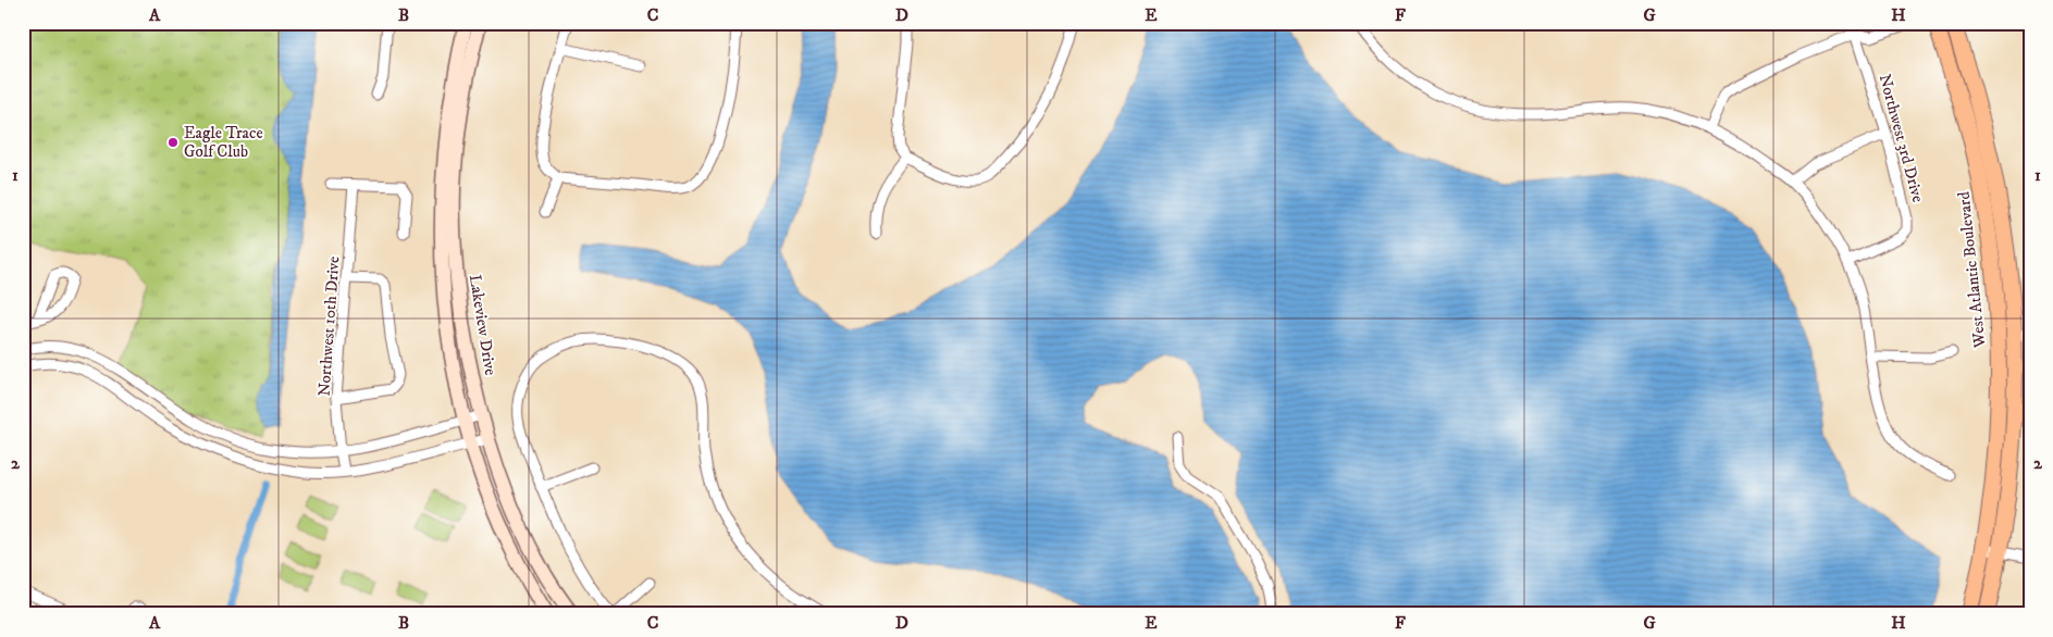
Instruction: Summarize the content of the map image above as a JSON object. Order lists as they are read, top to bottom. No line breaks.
{"streets":{"main road":["West Atlantic Boulevard"],"street":["Northwest 3rd Drive","Lakeview Drive","Northwest 10th Drive"]},"places":["Eagle Trace Golf Club"],"grid":{"columns":["A","B","C","D","E","F","G","H"],"rows":["1","2"]}}
